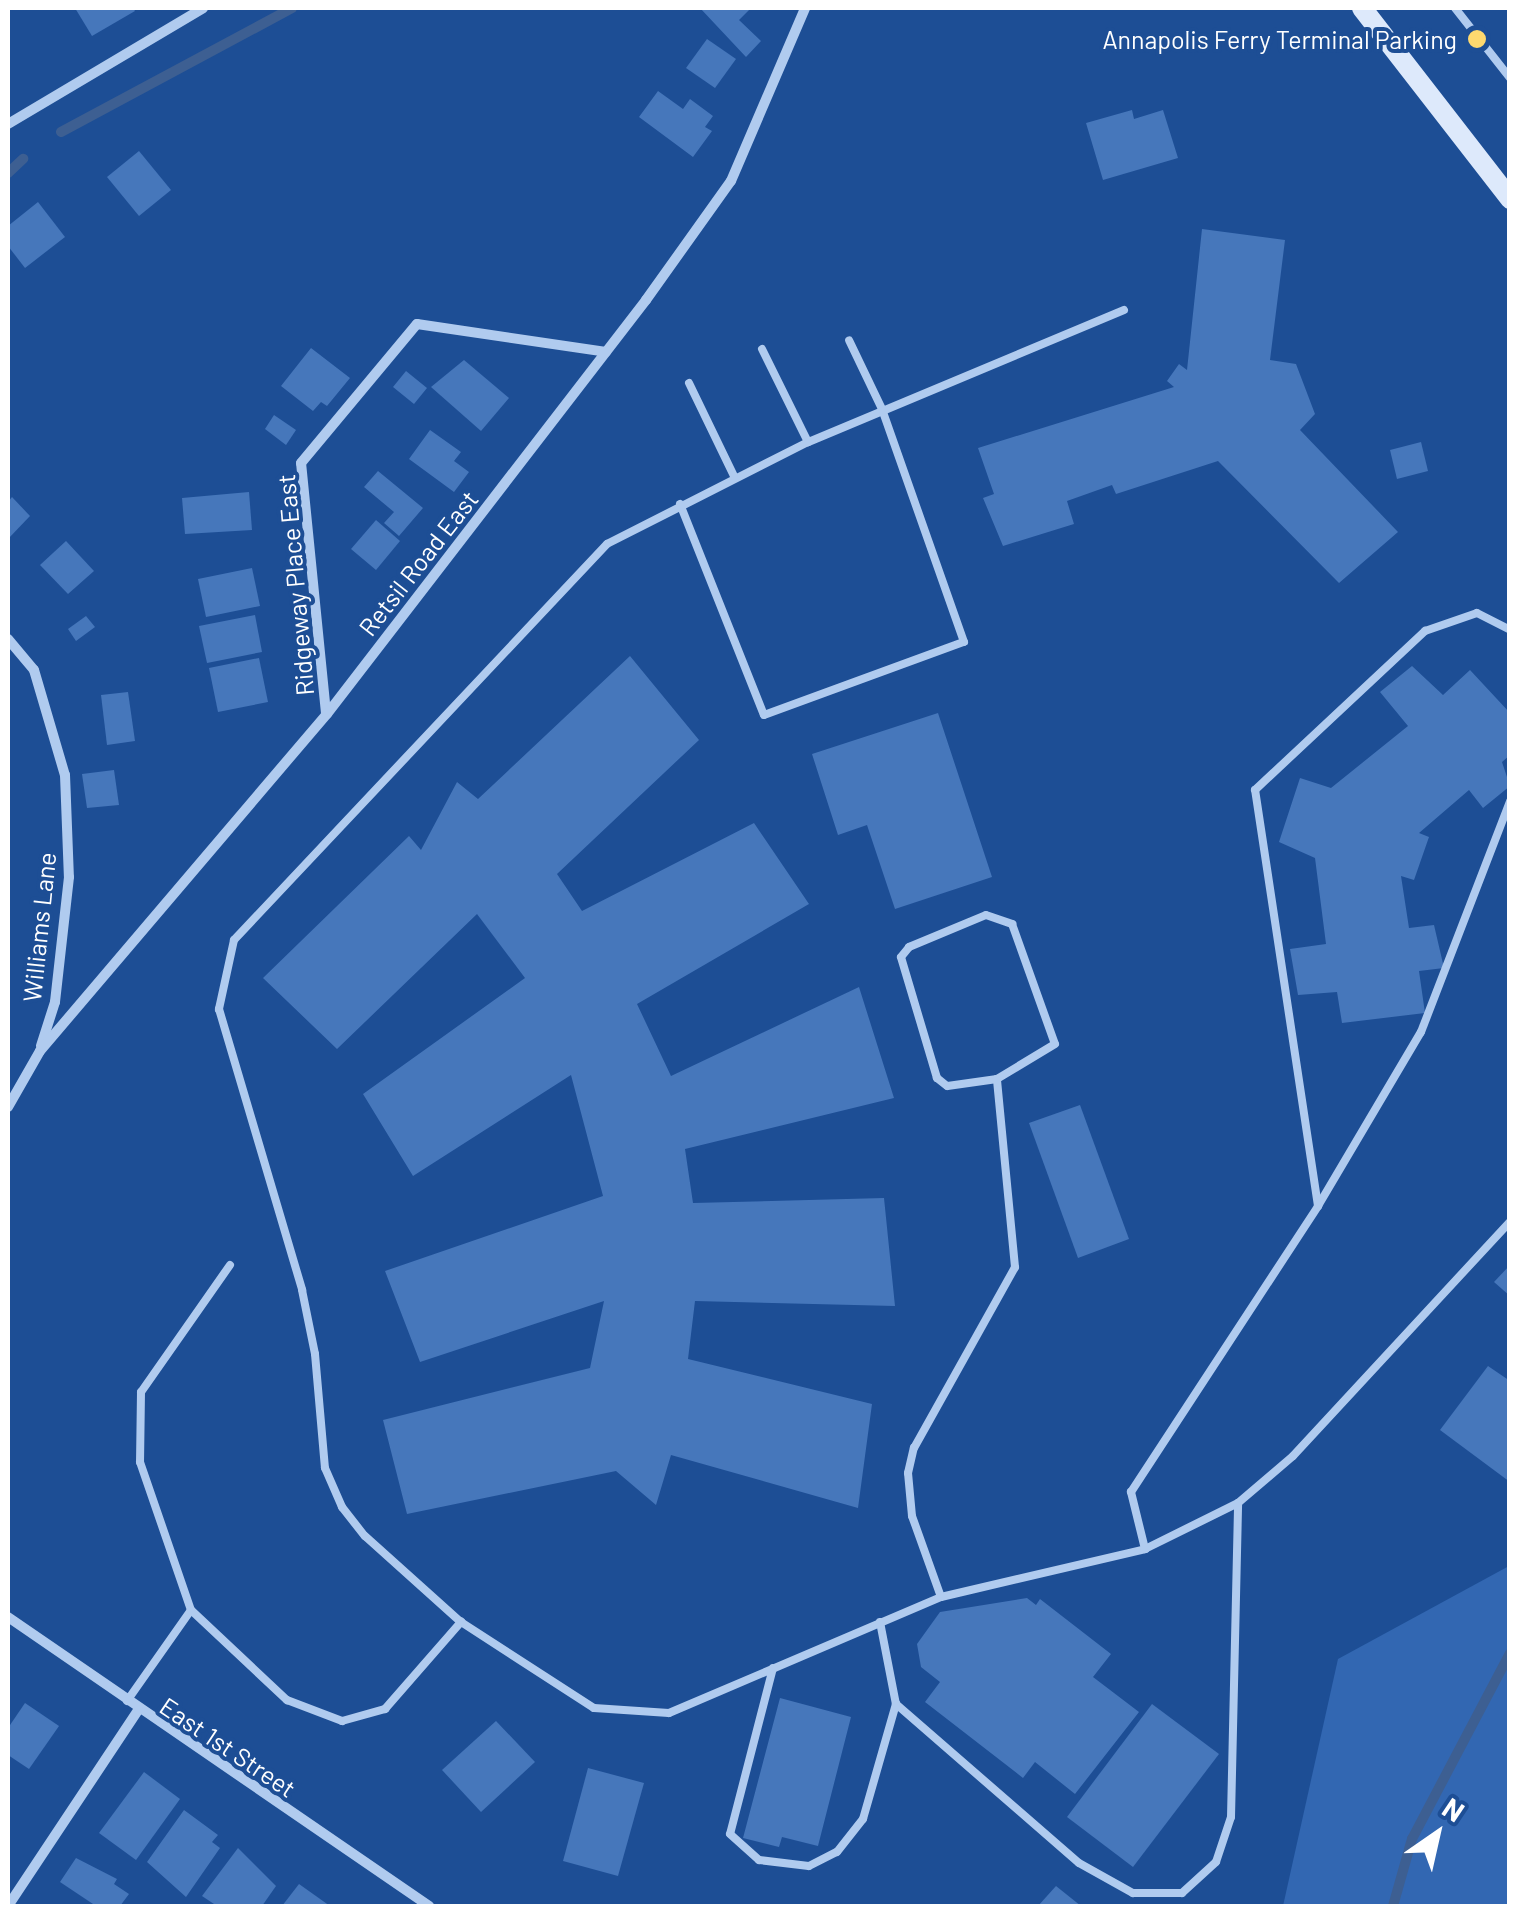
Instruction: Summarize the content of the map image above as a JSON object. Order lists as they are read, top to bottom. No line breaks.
{"streets":{"street":["Retsil Road East","Ridgeway Place East","Williams Lane","East 1st Street"]},"crossings":[["Retsil Road East","Ridgeway Place East"],["Retsil Road East","Williams Lane"]],"places":["Annapolis Ferry Terminal Parking"],"north":"top right"}
